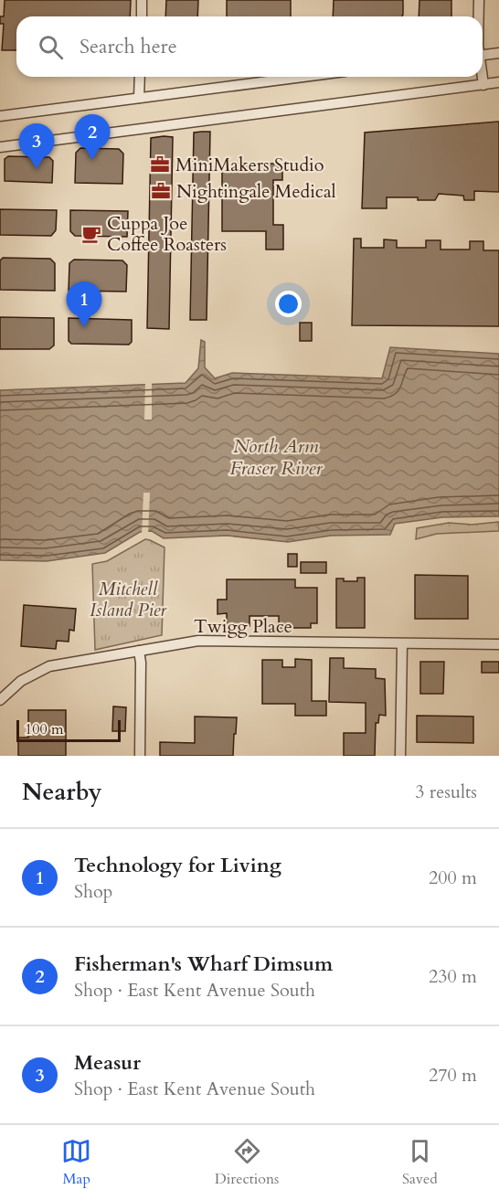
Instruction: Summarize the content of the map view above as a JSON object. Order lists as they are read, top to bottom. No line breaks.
{"streets":{"street":["Twigg Place"]},"water":["North Arm Fraser River"],"parks":["Mitchell Island Pier"],"places":{"office":["MiniMakers Studio","Nightingale Medical"],"cafe":["Cuppa Joe Coffee Roasters"]},"scale_bar":"100 m","page":{"search":"Search here","pins":["2","3","1"],"scale":"100 m","heading":["Nearby","3 results"],"list":[{"mark":"1","name":"Technology for Living","note":"Shop","value":"200 m"},{"mark":"2","name":"Fisherman's Wharf Dimsum","note":"Shop · East Kent Avenue South","value":"230 m"},{"mark":"3","name":"Measur","note":"Shop · East Kent Avenue South","value":"270 m"}],"nav":["Map","Directions","Saved"]}}
